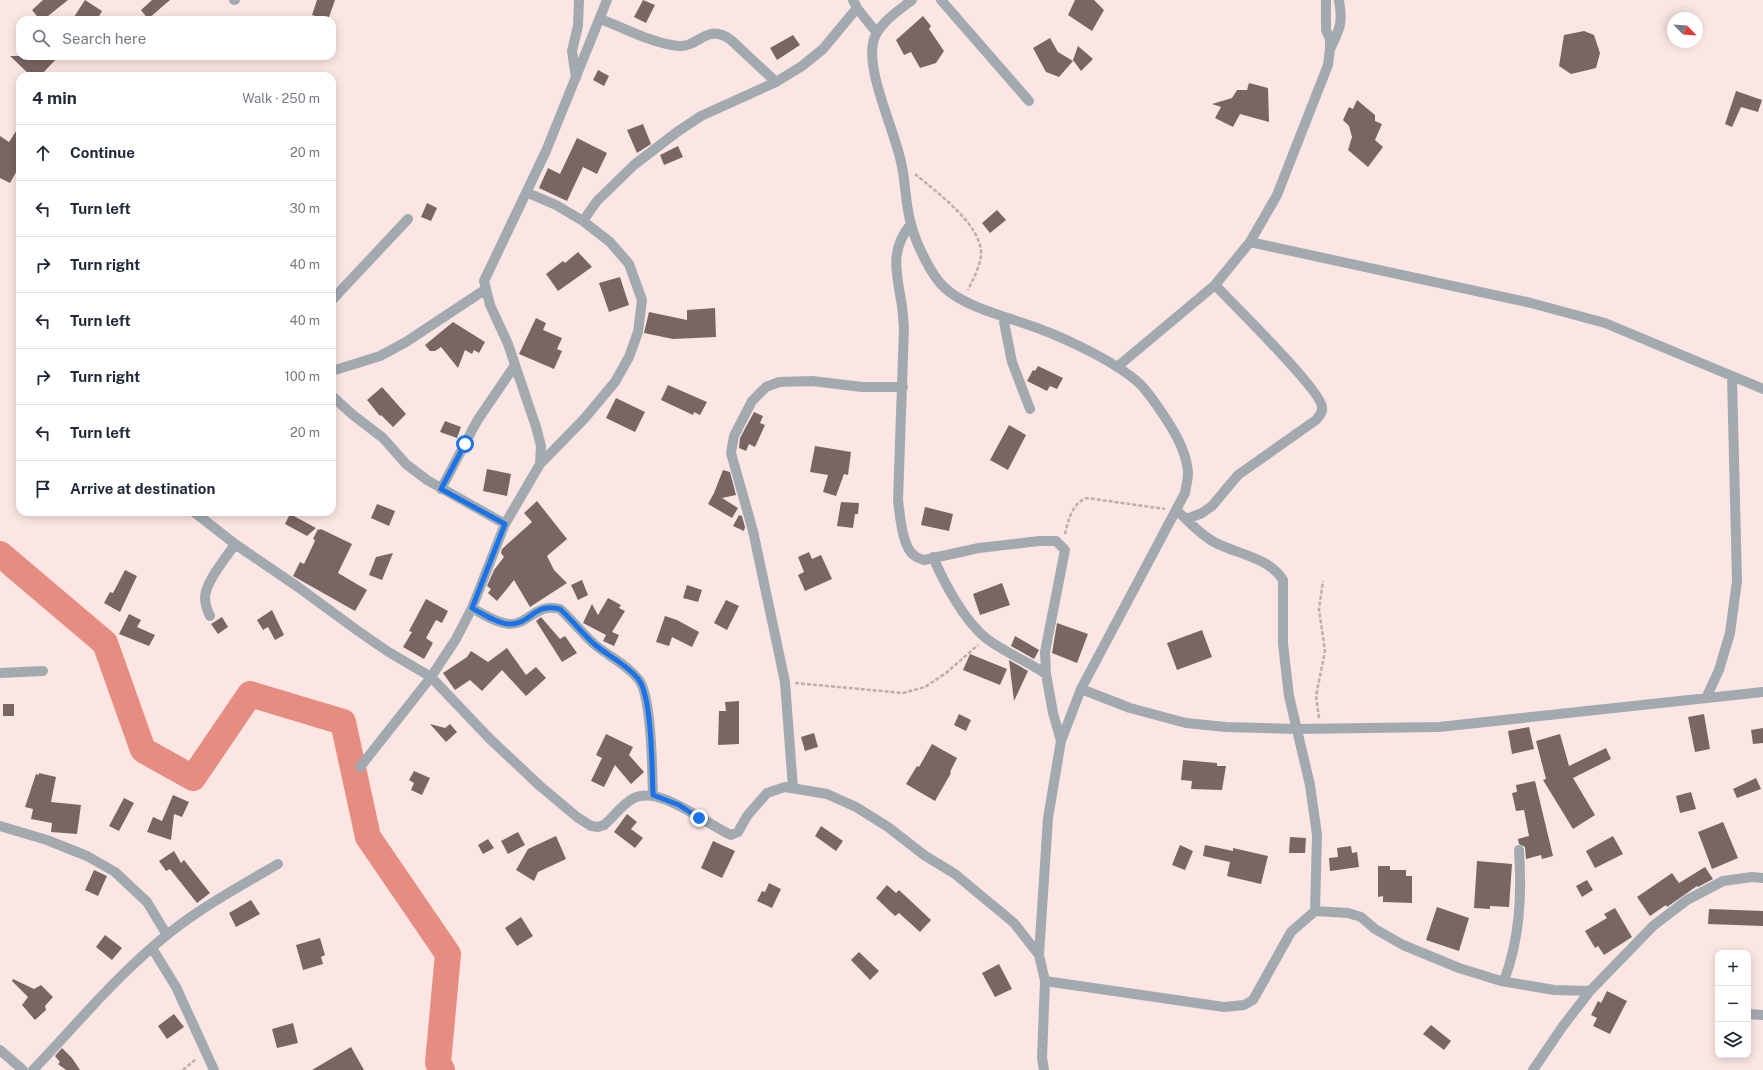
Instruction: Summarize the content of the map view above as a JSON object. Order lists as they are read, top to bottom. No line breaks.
{"north":"bottom right","page":{"search":"Search here","heading":["4 min","Walk · 250 m"],"list":[["Continue","20 m"],["Turn left","30 m"],["Turn right","40 m"],["Turn left","40 m"],["Turn right","100 m"],["Turn left","20 m"],"Arrive at destination"],"map_buttons":["+","−"]}}
